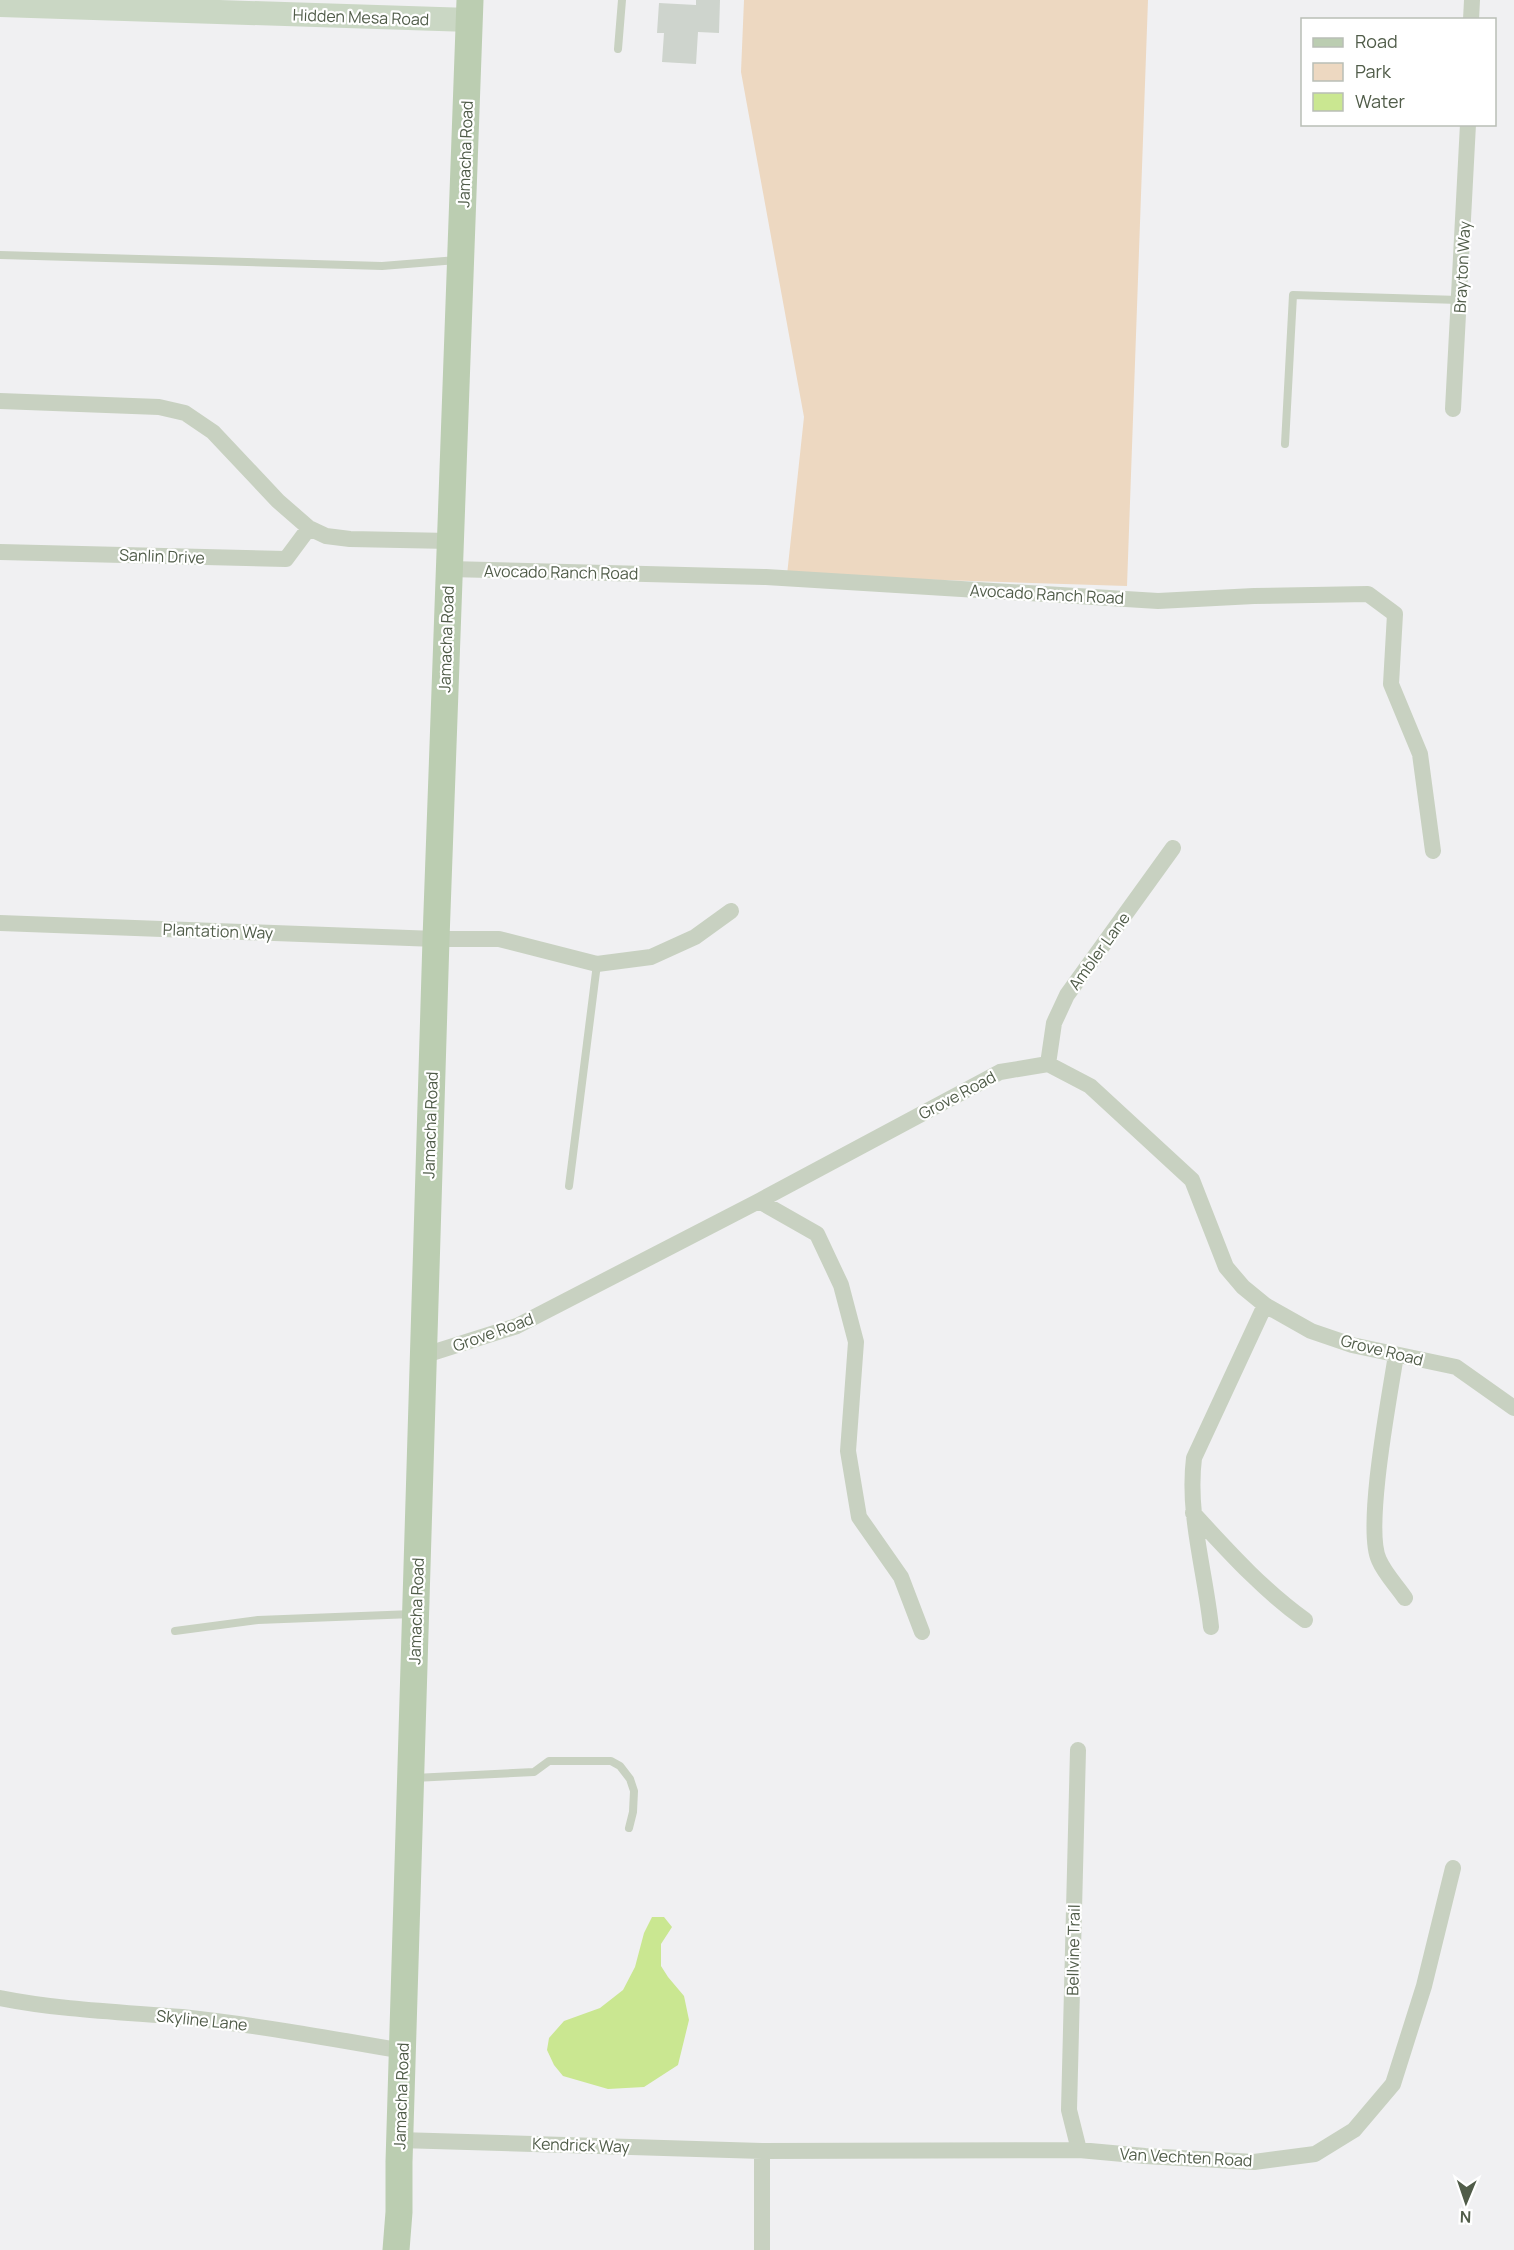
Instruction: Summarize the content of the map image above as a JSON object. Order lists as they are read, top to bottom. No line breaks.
{"streets":{"main road":["Jamacha Road"],"street":["Hidden Mesa Road","Brayton Way","Sanlin Drive","Avocado Ranch Road","Plantation Way","Ambler Lane","Grove Road","Bellvine Trail","Skyline Lane","Kendrick Way","Van Vechten Road"]},"crossings":[["Hidden Mesa Road","Jamacha Road"],["Jamacha Road","Avocado Ranch Road"],["Jamacha Road","Plantation Way"],["Jamacha Road","Grove Road"],["Jamacha Road","Skyline Lane"],["Jamacha Road","Kendrick Way"],["Ambler Lane","Grove Road"],["Bellvine Trail","Van Vechten Road"],["Kendrick Way","Van Vechten Road"]],"legend":["Road","Park","Water"],"north":"bottom"}
